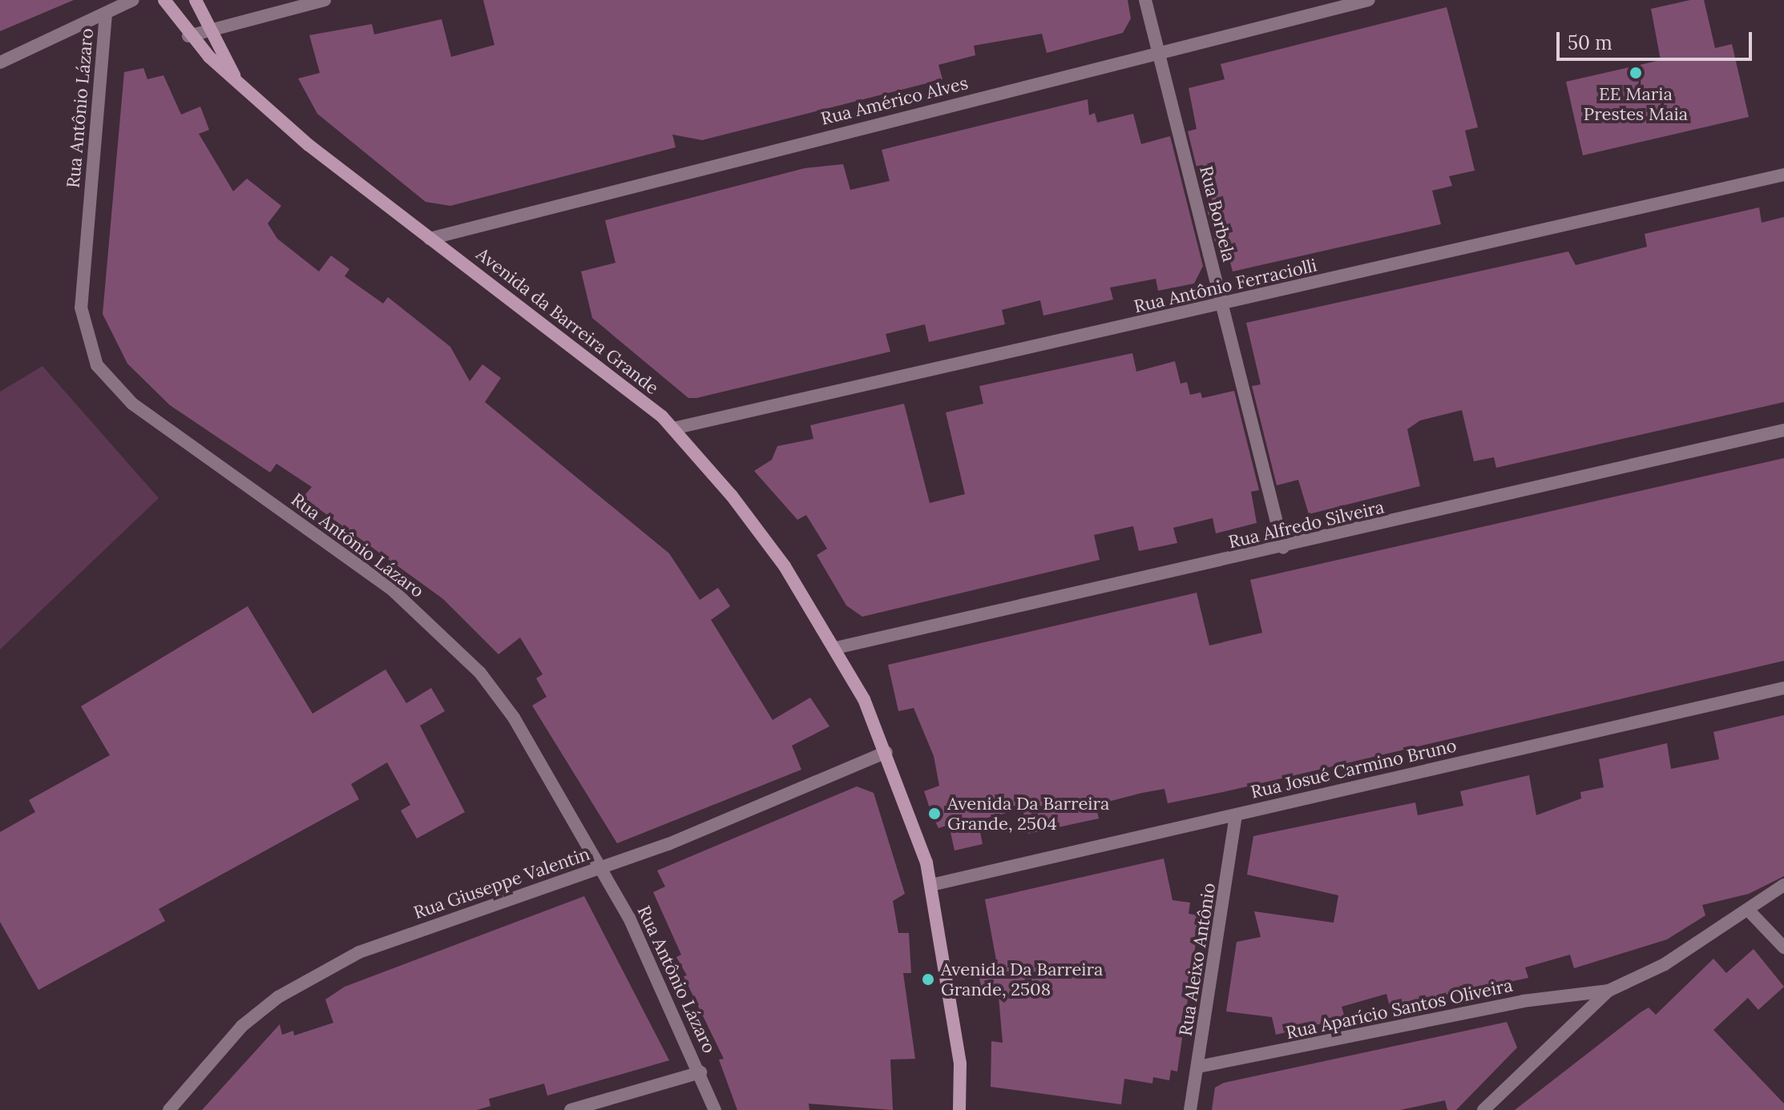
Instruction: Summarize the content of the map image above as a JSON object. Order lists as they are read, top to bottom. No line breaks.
{"streets":{"main road":["Avenida da Barreira Grande"],"street":["Rua Américo Alves","Rua Antônio Lázaro","Rua Borbela","Rua Antônio Ferraciolli","Rua Alfredo Silveira","Rua Josué Carmino Bruno","Rua Giuseppe Valentin","Rua Aleixo Antônio","Rua Aparício Santos Oliveira"]},"crossings":[["Rua Américo Alves","Rua Borbela"],["Rua Américo Alves","Avenida da Barreira Grande"],["Rua Antônio Lázaro","Rua Giuseppe Valentin"],["Rua Borbela","Rua Antônio Ferraciolli"],["Rua Borbela","Rua Alfredo Silveira"],["Rua Antônio Ferraciolli","Avenida da Barreira Grande"],["Avenida da Barreira Grande","Rua Alfredo Silveira"],["Avenida da Barreira Grande","Rua Josué Carmino Bruno"],["Avenida da Barreira Grande","Rua Giuseppe Valentin"],["Rua Josué Carmino Bruno","Rua Aleixo Antônio"],["Rua Aleixo Antônio","Rua Aparício Santos Oliveira"]],"places":["EE Maria Prestes Maia","Avenida Da Barreira Grande, 2504","Avenida Da Barreira Grande, 2508"],"scale_bar":"50 m"}
